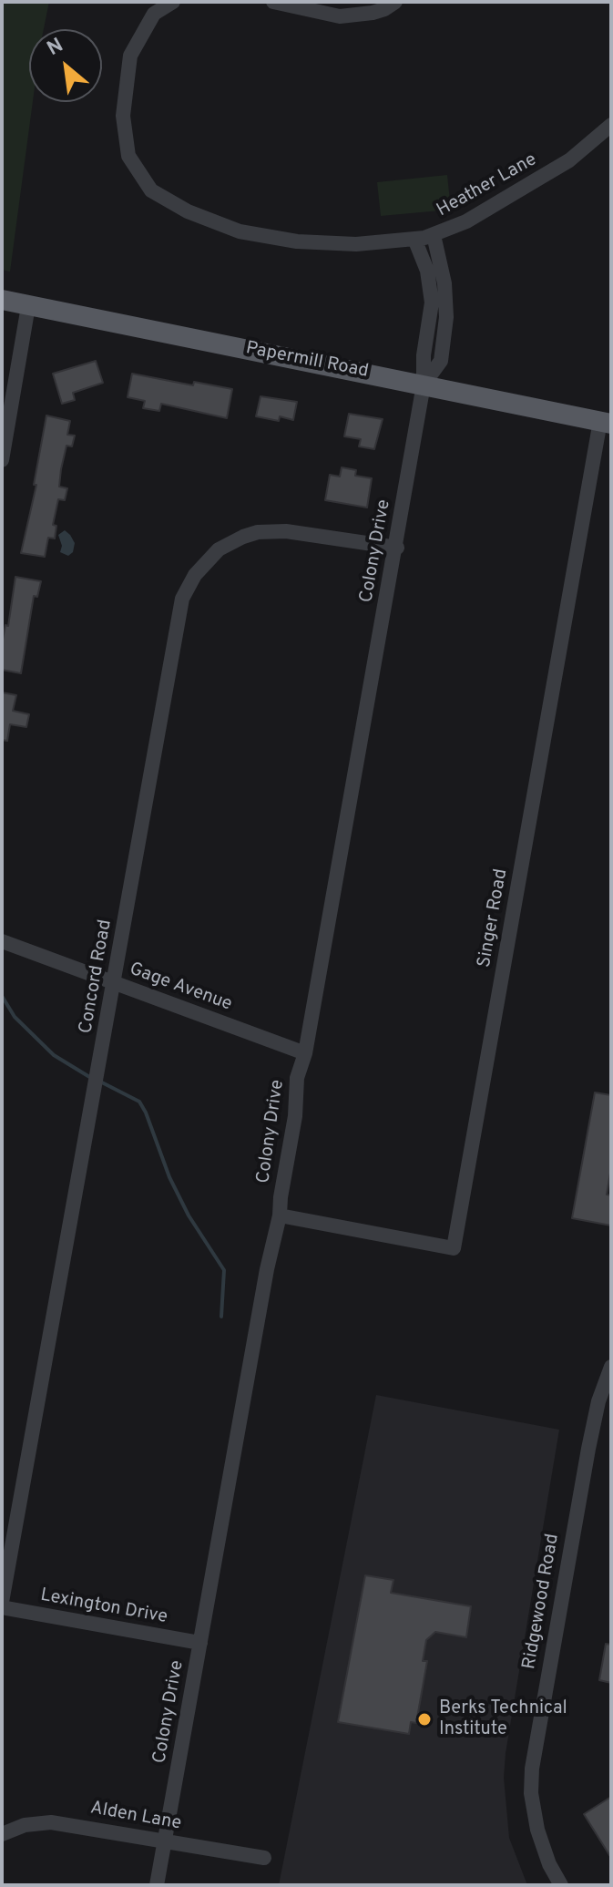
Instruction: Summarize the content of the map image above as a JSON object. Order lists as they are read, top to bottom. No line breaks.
{"streets":{"main road":["Papermill Road"],"street":["Heather Lane","Colony Drive","Singer Road","Concord Road","Gage Avenue","Ridgewood Road","Lexington Drive","Alden Lane"]},"crossings":[["Heather Lane","Colony Drive"],["Papermill Road","Colony Drive"],["Papermill Road","Singer Road"],["Colony Drive","Singer Road"],["Colony Drive","Concord Road"],["Colony Drive","Gage Avenue"],["Colony Drive","Lexington Drive"],["Colony Drive","Alden Lane"],["Concord Road","Gage Avenue"],["Concord Road","Lexington Drive"]],"places":["Berks Technical Institute"],"north":"top left"}
